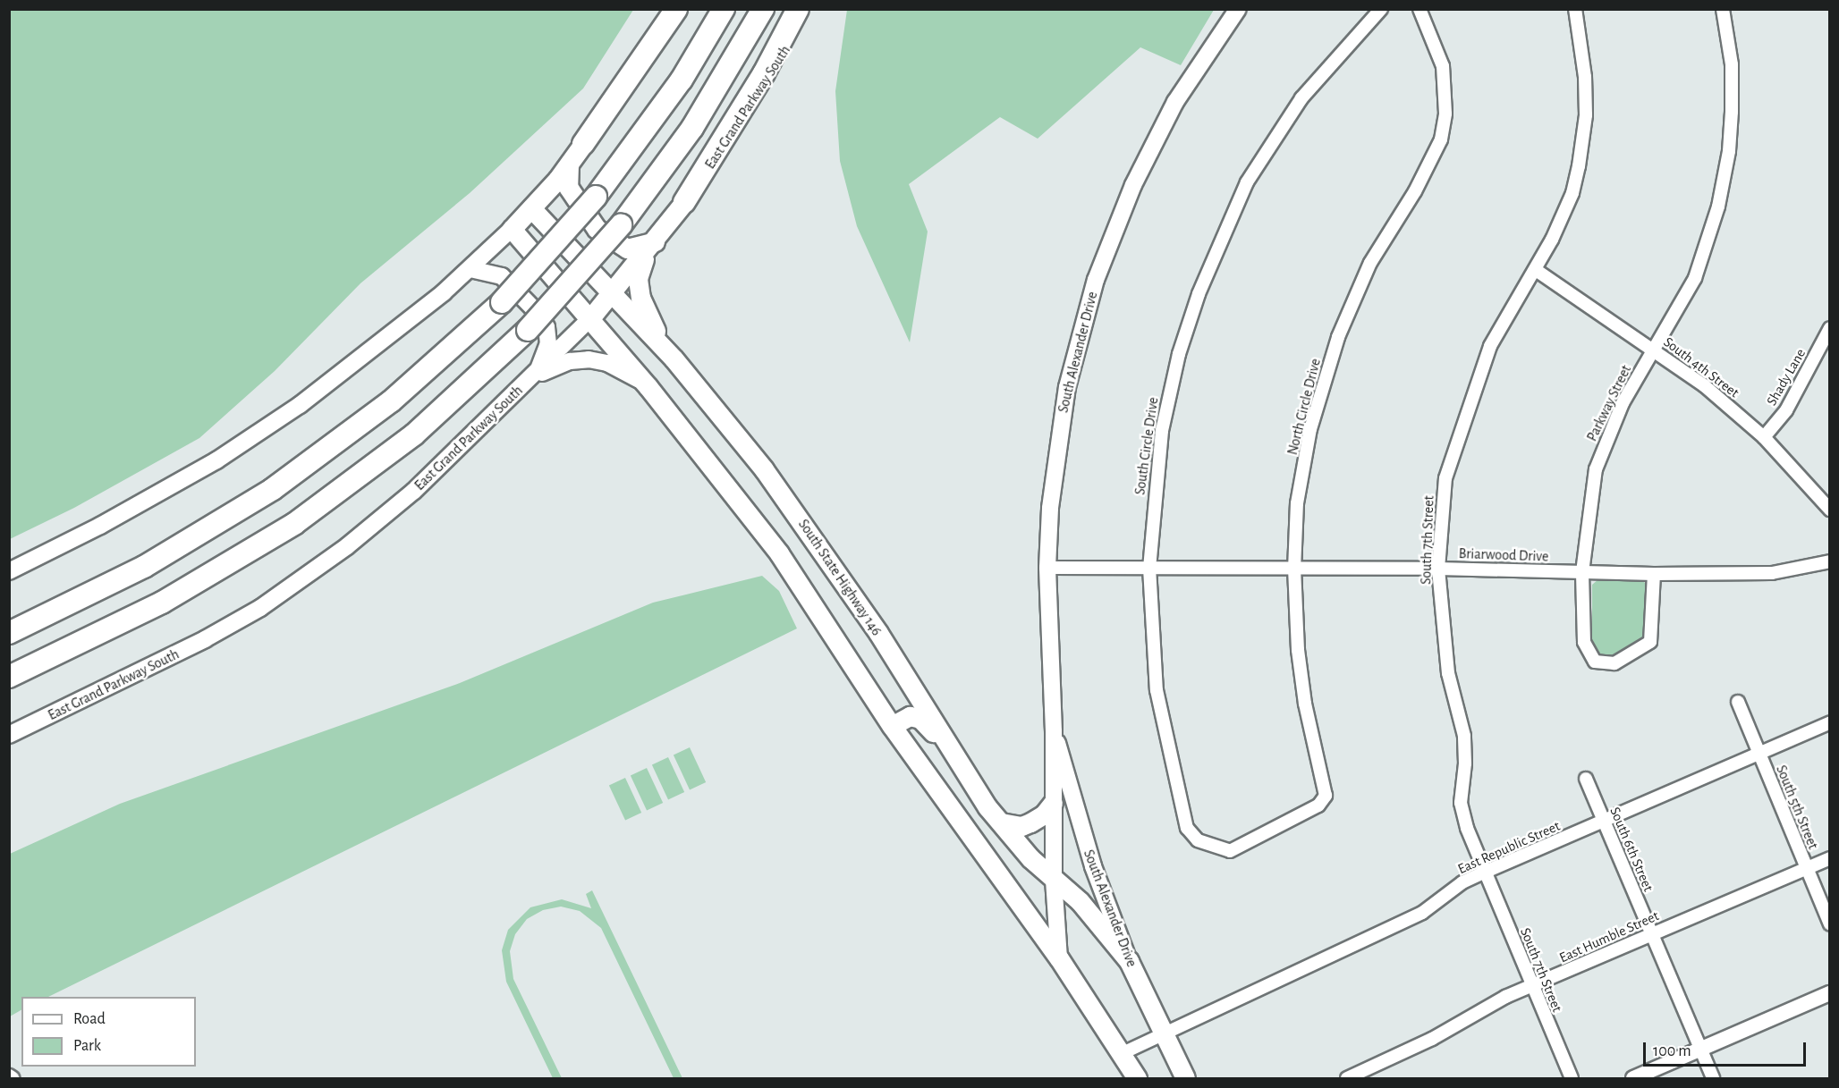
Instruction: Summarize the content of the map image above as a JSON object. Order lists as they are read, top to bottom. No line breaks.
{"streets":{"main road":["East Grand Parkway South","South Alexander Drive","South State Highway 146"],"street":["South 4th Street","Shady Lane","Parkway Street","North Circle Drive","South Circle Drive","South 7th Street","Briarwood Drive","South 5th Street","East Republic Street","South 6th Street","East Humble Street"]},"crossings":[["East Grand Parkway South","South State Highway 146"],["South Alexander Drive","Briarwood Drive"],["South Alexander Drive","South State Highway 146"],["South Alexander Drive","East Republic Street"],["South 4th Street","Shady Lane"],["South 4th Street","Parkway Street"],["South 4th Street","South 7th Street"],["Parkway Street","Briarwood Drive"],["North Circle Drive","South Circle Drive"],["North Circle Drive","Briarwood Drive"],["South Circle Drive","Briarwood Drive"],["South 7th Street","Briarwood Drive"],["South 7th Street","East Republic Street"],["South 7th Street","East Humble Street"],["South 5th Street","East Republic Street"],["South 5th Street","East Humble Street"],["East Republic Street","South 6th Street"],["South 6th Street","East Humble Street"]],"legend":["Road","Park"],"scale_bar":"100 m"}
